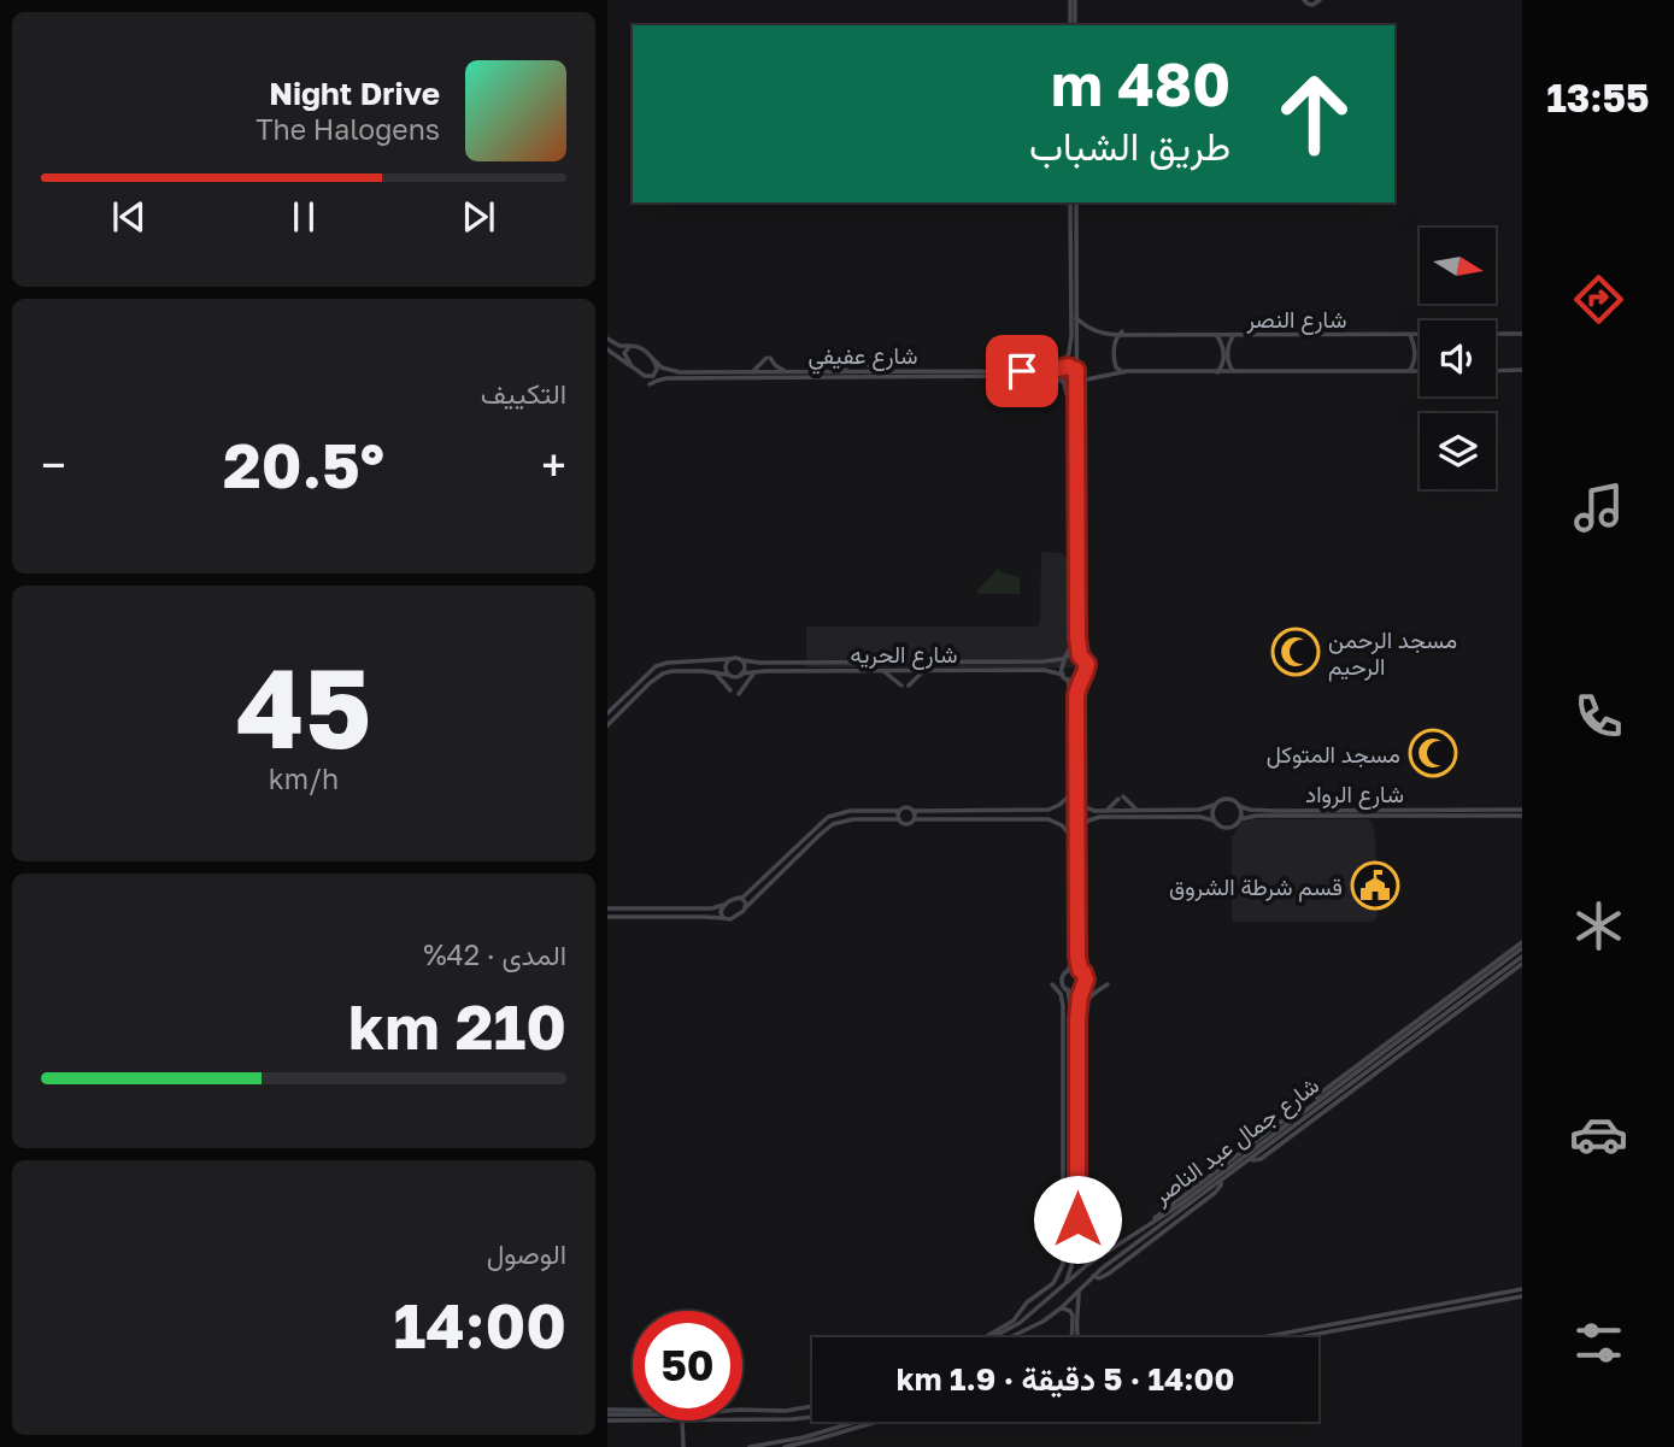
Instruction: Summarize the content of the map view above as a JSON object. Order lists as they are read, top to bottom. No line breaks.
{"streets":{"street":["شارع النصر","شارع عفيفي","شارع الحريه","شارع الرواد","شارع جمال عبد الناصر"]},"places":{"mosque":["مسجد الرحمن الرحيم","مسجد المتوكل"],"public building":["قسم شرطة الشروق"]},"north":"right","page":{"tabs":"13:55","turn":["480 m","طريق الشباب"],"song":["Night Drive","The Halogens"],"tile":["التكييف",["45","km/h"],["المدى · 42%","210 km"],["الوصول","14:00"]],"heat":["−","20.5°","+"],"limit":"50","trip":"14:00 · 5 دقيقة · 1.9 km"}}
